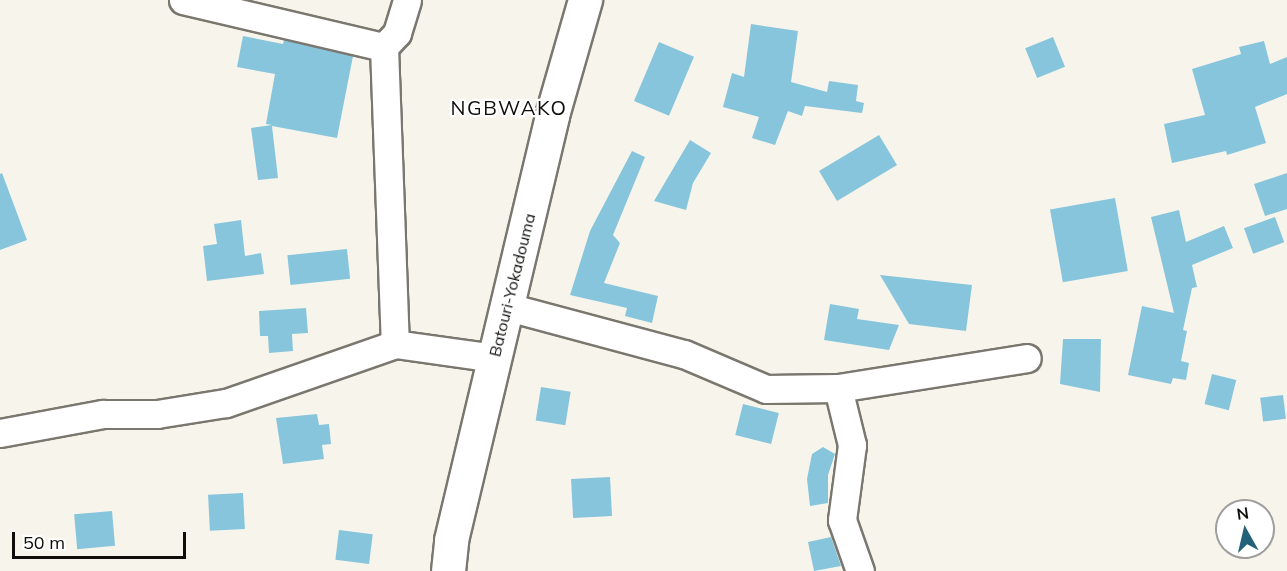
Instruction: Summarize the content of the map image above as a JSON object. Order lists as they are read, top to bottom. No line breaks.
{"streets":{"highway":["Batouri-Yokadouma"]},"districts":["NGBWAKO"],"scale_bar":"50 m","north":"top"}
